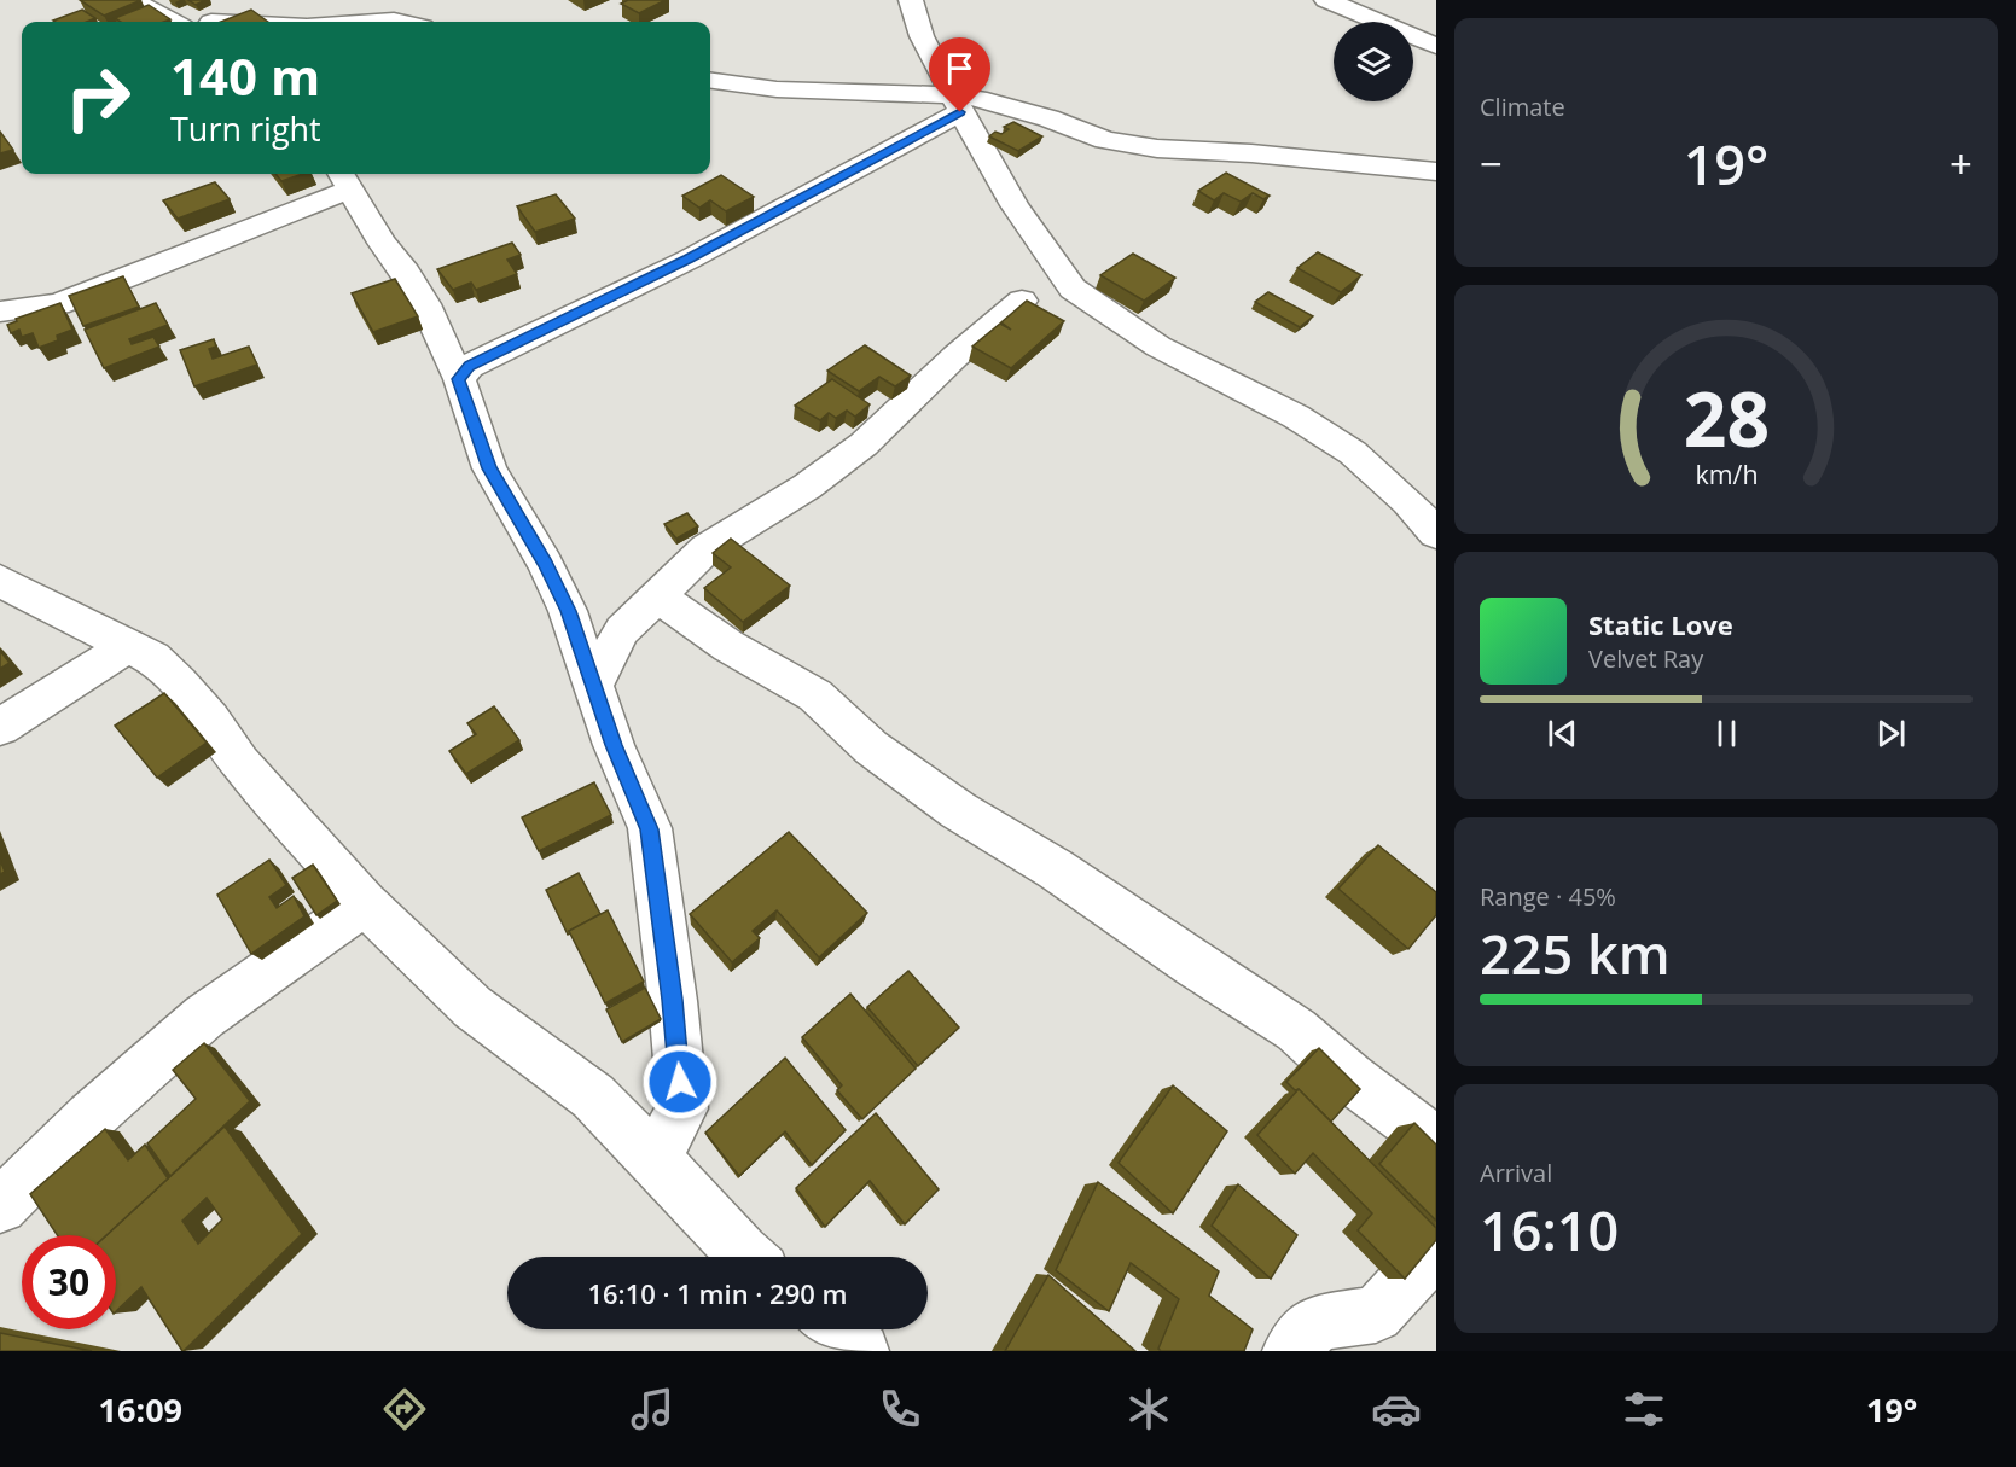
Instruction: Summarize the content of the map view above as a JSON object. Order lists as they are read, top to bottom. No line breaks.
{"page":{"tile":["Climate",["Range · 45%","225 km"],["Arrival","16:10"]],"turn":["140 m","Turn right"],"heat":["−","19°","+"],"song":["Static Love","Velvet Ray"],"limit":"30","trip":"16:10 · 1 min · 290 m","tabs":["16:09","19°"],"gauge":["28","km/h"]}}
